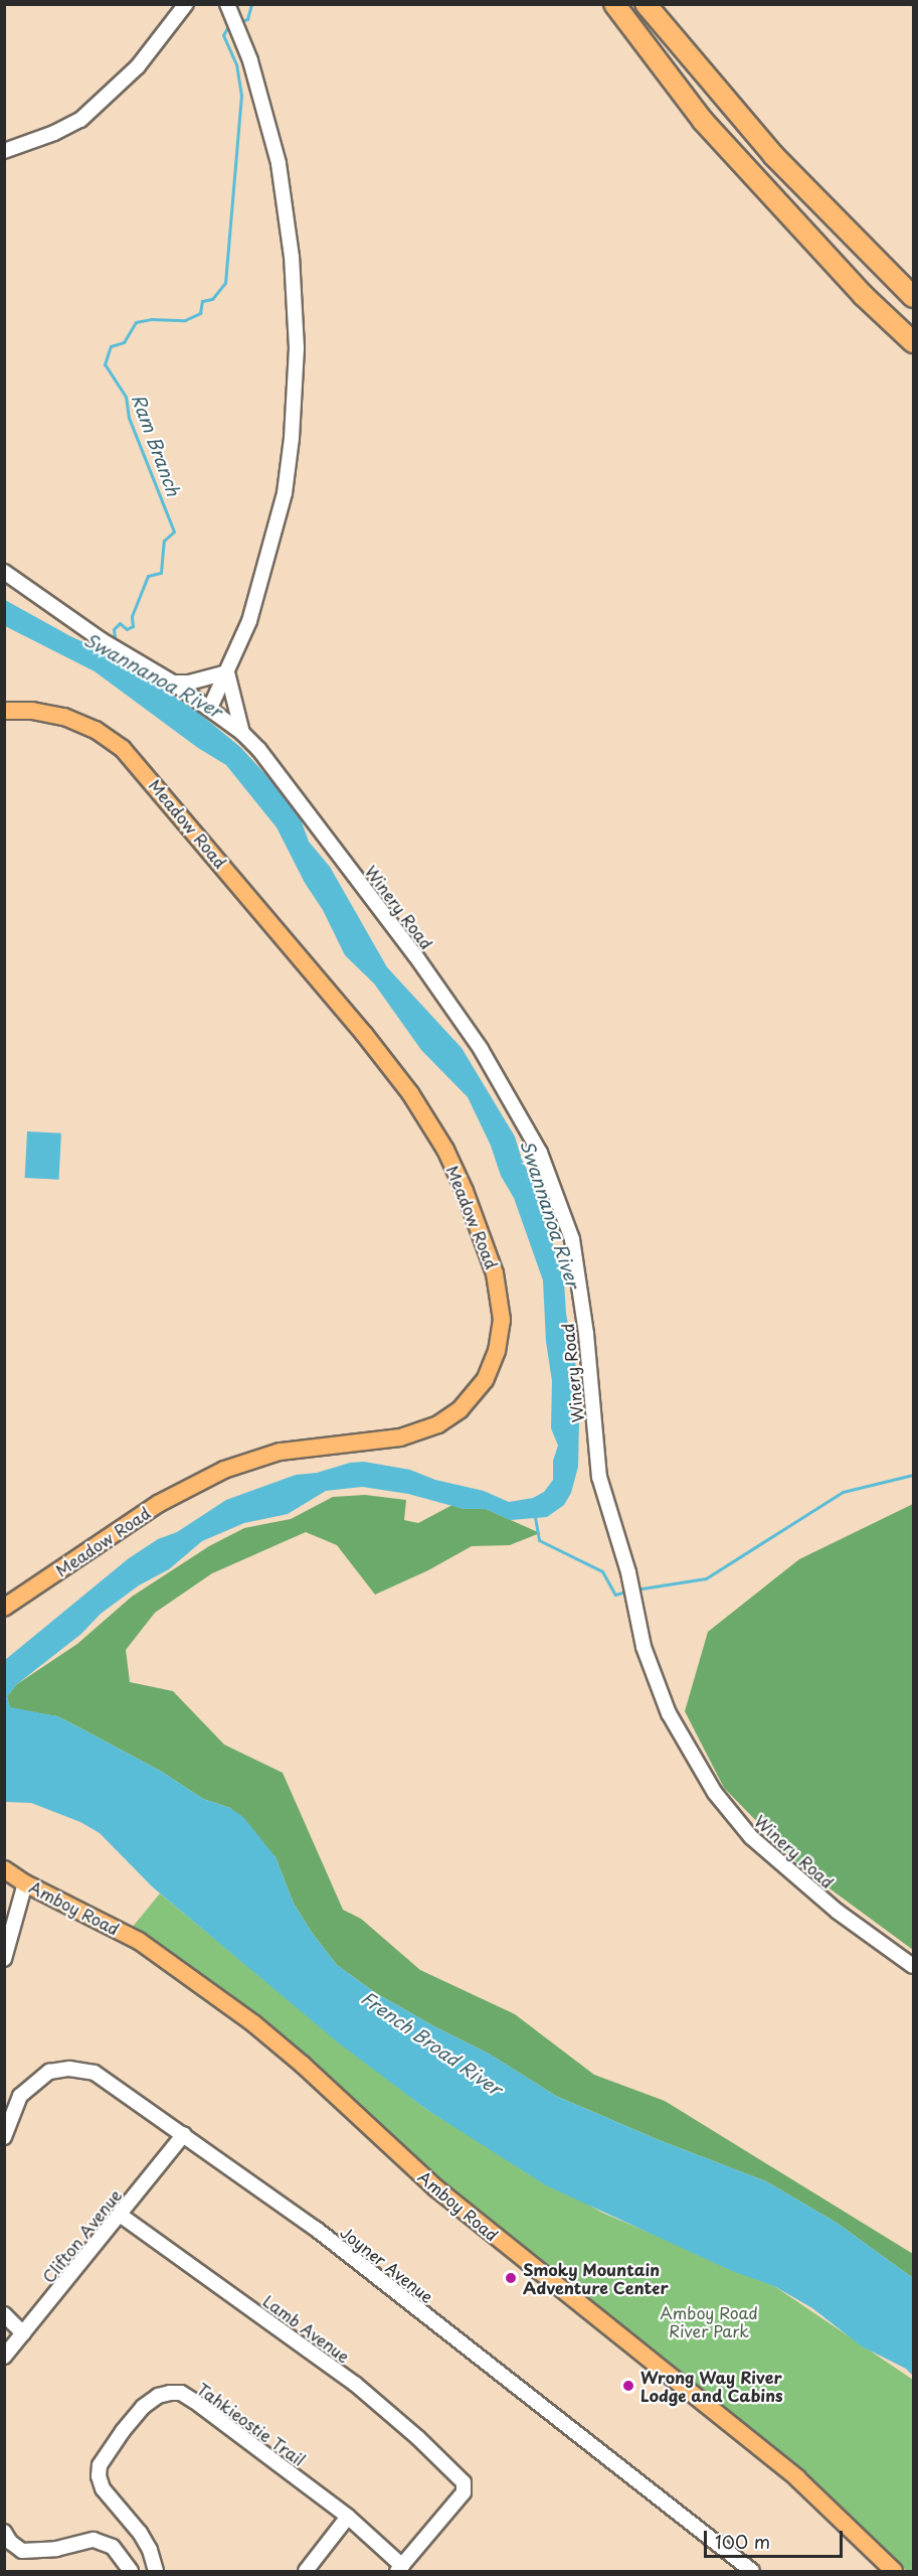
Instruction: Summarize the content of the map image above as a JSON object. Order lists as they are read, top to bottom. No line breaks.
{"streets":{"main road":["Meadow Road","Amboy Road"],"street":["Winery Road","Clifton Avenue","Joyner Avenue","Lamb Avenue","Tahkieostie Trail"]},"crossings":[["Clifton Avenue","Joyner Avenue"],["Clifton Avenue","Lamb Avenue"],["Lamb Avenue","Tahkieostie Trail"]],"water":["Ram Branch","Swannanoa River","French Broad River"],"parks":["Amboy Road River Park"],"places":["Smoky Mountain Adventure Center","Wrong Way River Lodge and Cabins"],"scale_bar":"100 m"}
